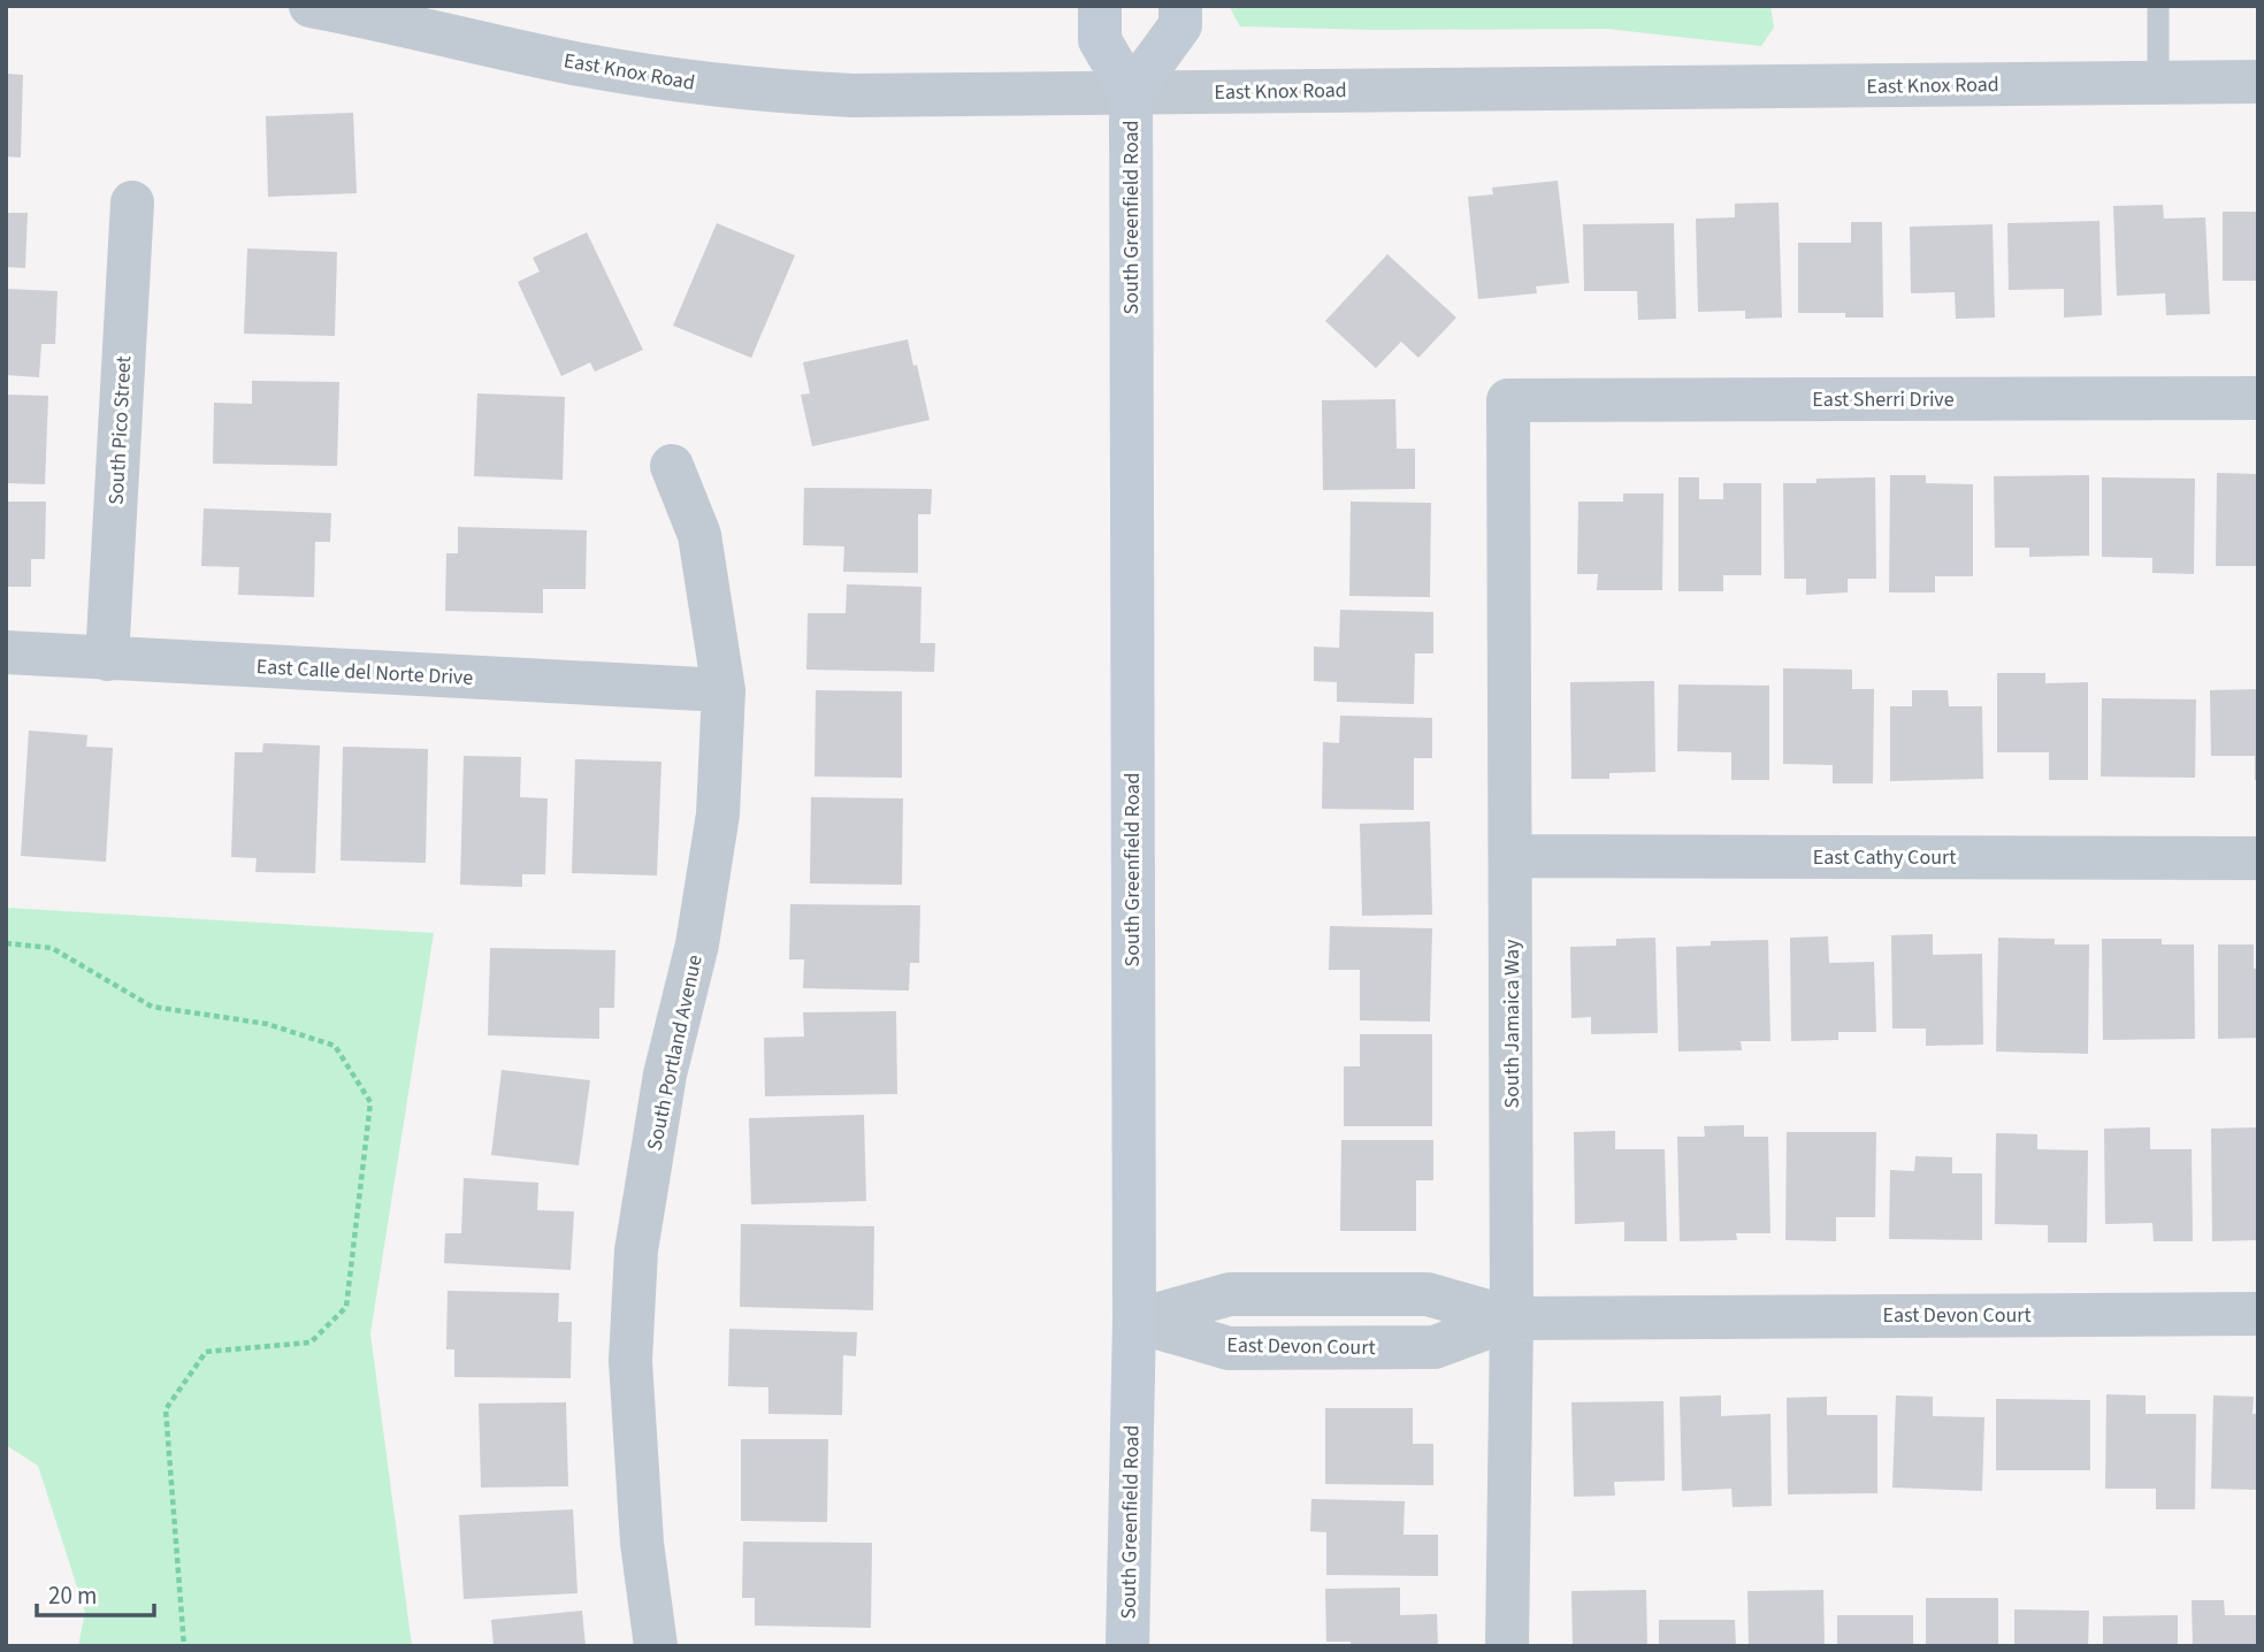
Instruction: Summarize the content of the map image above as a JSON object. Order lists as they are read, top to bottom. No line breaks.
{"streets":{"main road":["South Greenfield Road"],"street":["East Knox Road","East Sherri Drive","South Pico Street","East Calle del Norte Drive","East Cathy Court","South Jamaica Way","South Portland Avenue","East Devon Court"]},"crossings":[["East Knox Road","South Greenfield Road"],["South Greenfield Road","East Devon Court"],["East Sherri Drive","South Jamaica Way"],["South Pico Street","East Calle del Norte Drive"],["East Calle del Norte Drive","South Portland Avenue"],["East Cathy Court","South Jamaica Way"],["South Jamaica Way","East Devon Court"]],"scale_bar":"20 m"}
